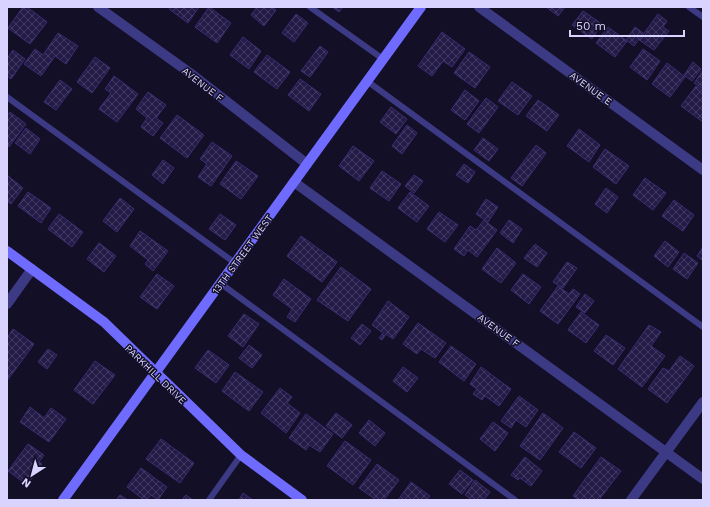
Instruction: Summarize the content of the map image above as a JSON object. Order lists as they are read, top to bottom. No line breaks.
{"streets":{"street":["AVENUE F","AVENUE E","13TH STREET WEST","PARKHILL DRIVE"]},"crossings":[["AVENUE F","13TH STREET WEST"],["13TH STREET WEST","PARKHILL DRIVE"]],"scale_bar":"50 m","north":"bottom left"}
